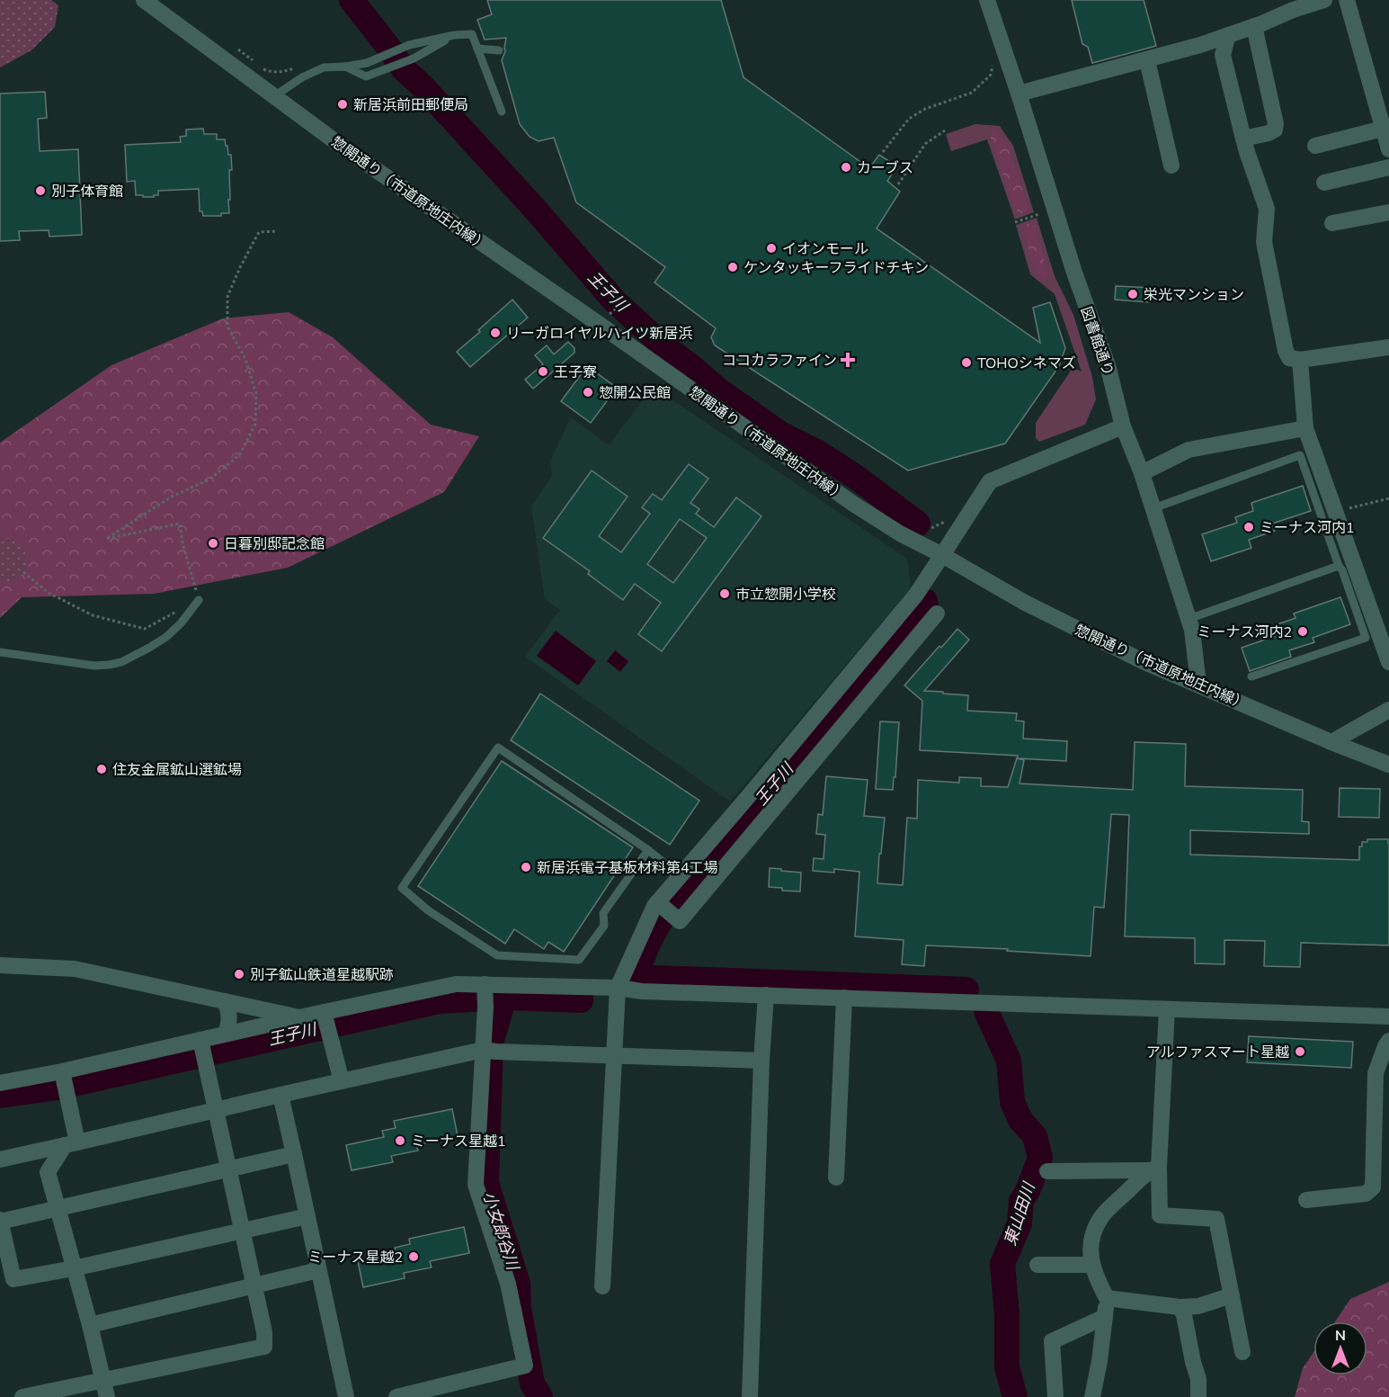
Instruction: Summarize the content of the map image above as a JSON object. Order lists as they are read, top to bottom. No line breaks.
{"streets":{"street":["惣開通り（市道原地庄内線）","図書館通り"]},"crossings":[["惣開通り（市道原地庄内線）","図書館通り"]],"water":["王子川","東山田川","小女郎谷川"],"places":{"other":["新居浜前田郵便局","カーブス","別子体育館","イオンモール","ケンタッキーフライドチキン","栄光マンション","リーガロイヤルハイツ新居浜","TOHOシネマズ","王子寮","惣開公民館","ミーナス河内1","日暮別邸記念館","市立惣開小学校","ミーナス河内2","住友金属鉱山選鉱場","新居浜電子基板材料第4工場","別子鉱山鉄道星越駅跡","アルファスマート星越","ミーナス星越1","ミーナス星越2"],"health":["ココカラファイン"]},"north":"top"}
